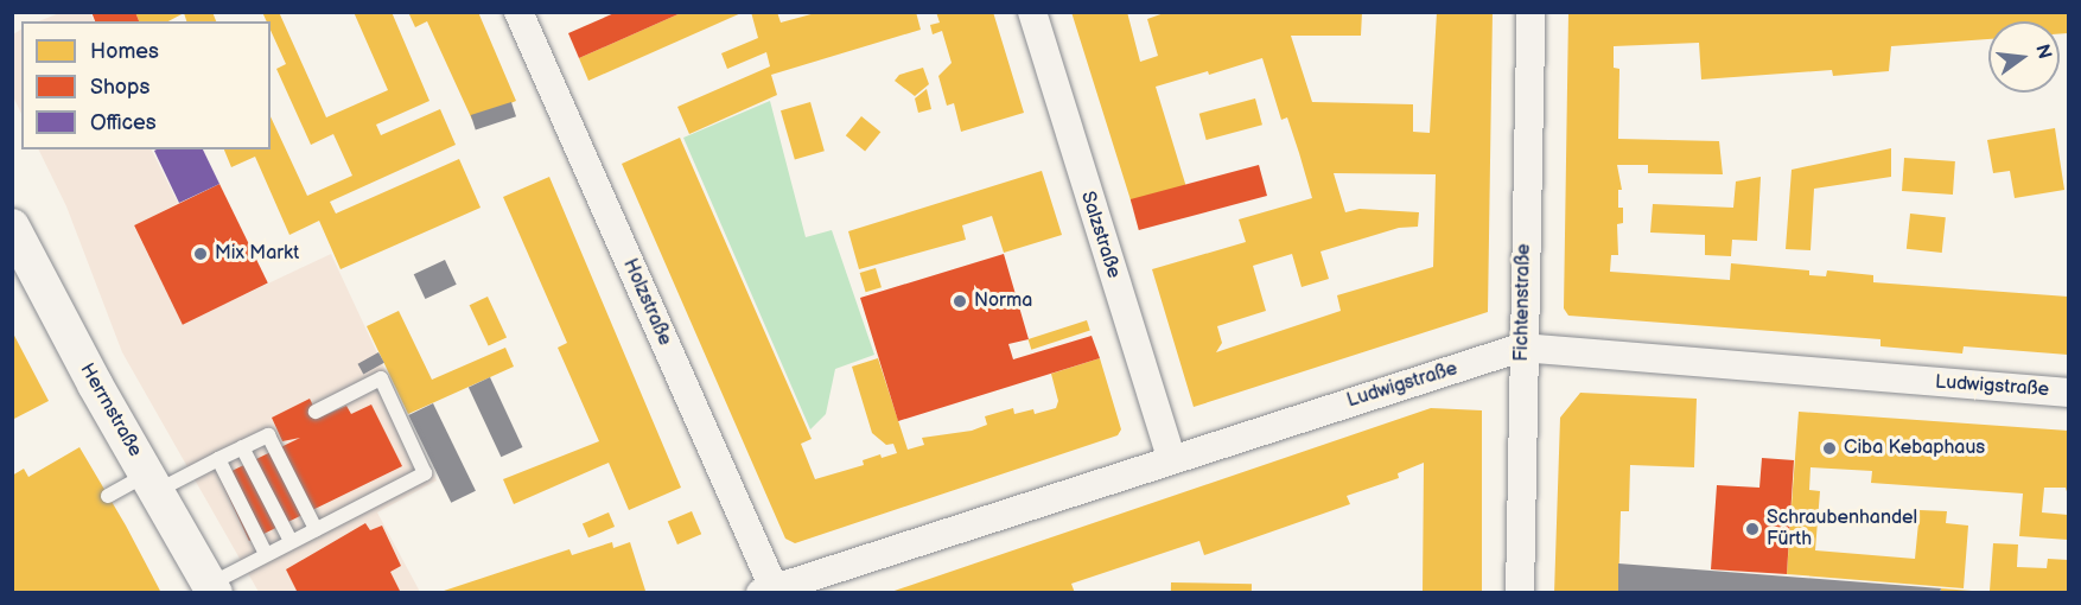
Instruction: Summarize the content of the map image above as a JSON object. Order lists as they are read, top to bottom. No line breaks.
{"streets":{"street":["Salzstraße","Holzstraße","Fichtenstraße","Ludwigstraße","Herrnstraße"]},"crossings":[["Salzstraße","Ludwigstraße"],["Holzstraße","Ludwigstraße"],["Fichtenstraße","Ludwigstraße"]],"places":["Mix Markt","Norma","Ciba Kebaphaus","Schraubenhandel Fürth"],"legend":["Homes","Shops","Offices"],"north":"right"}
